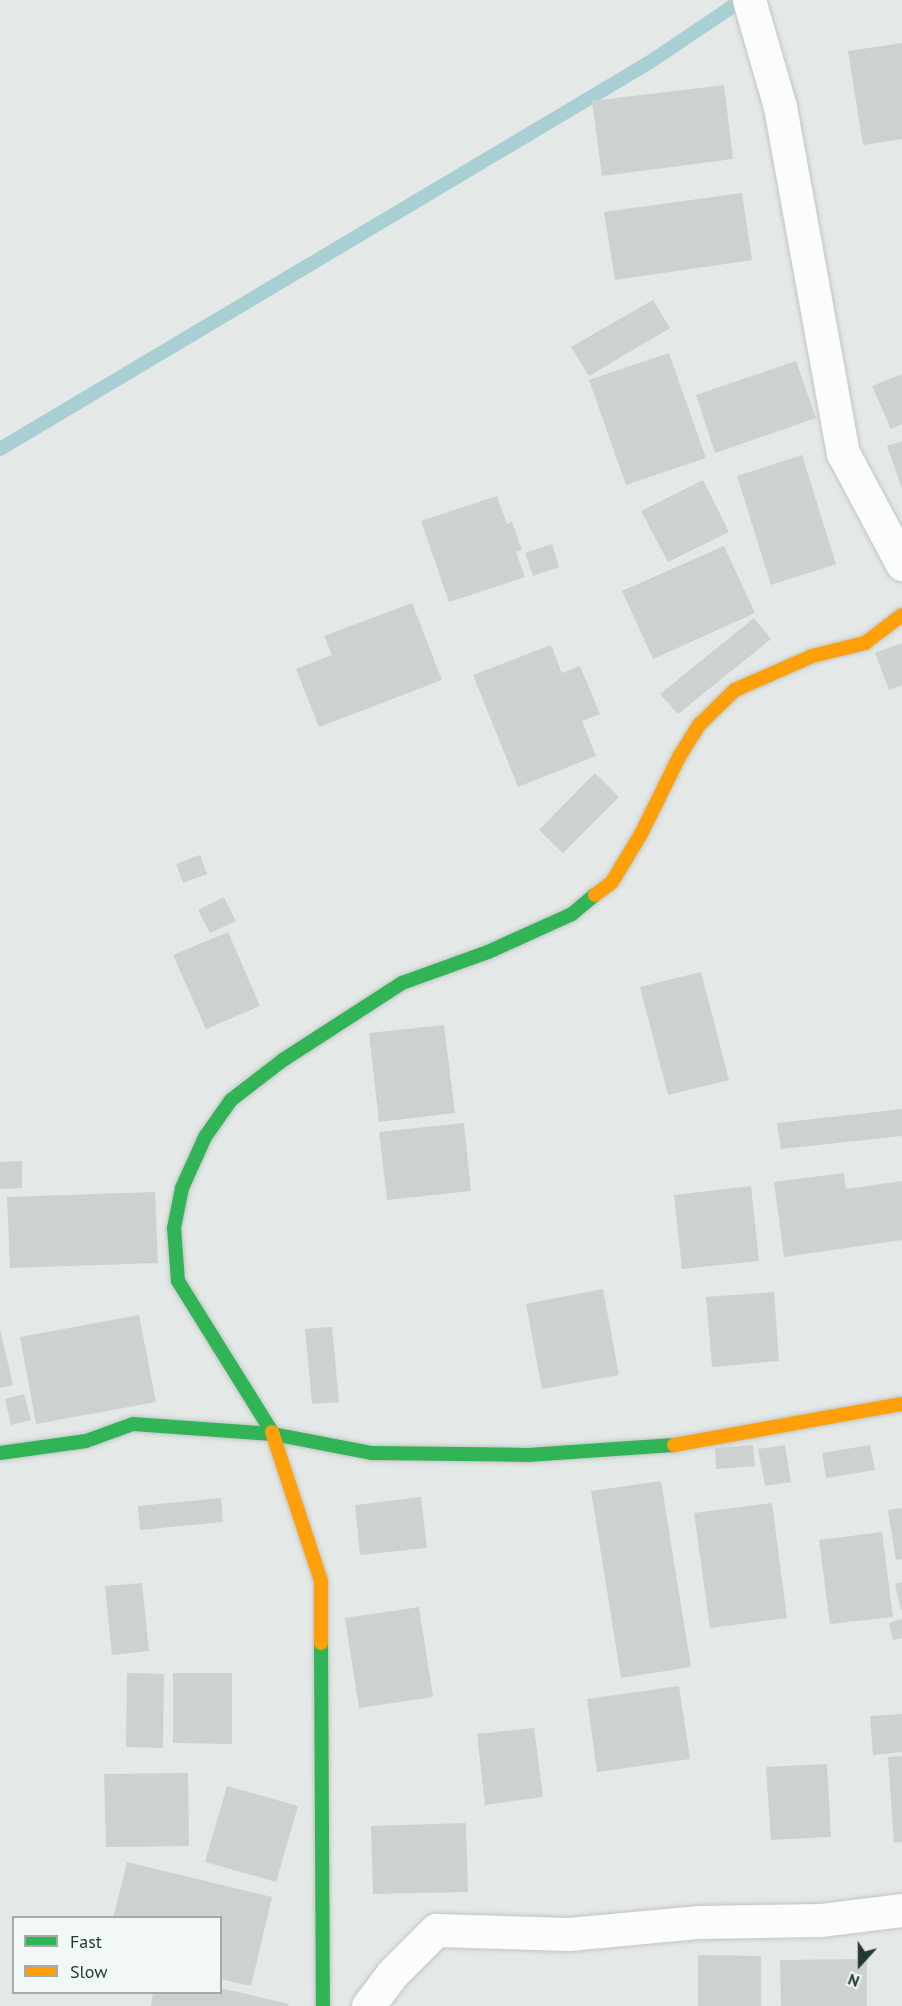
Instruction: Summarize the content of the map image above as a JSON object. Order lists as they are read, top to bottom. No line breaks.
{"legend":["Fast","Slow"],"north":"bottom"}
